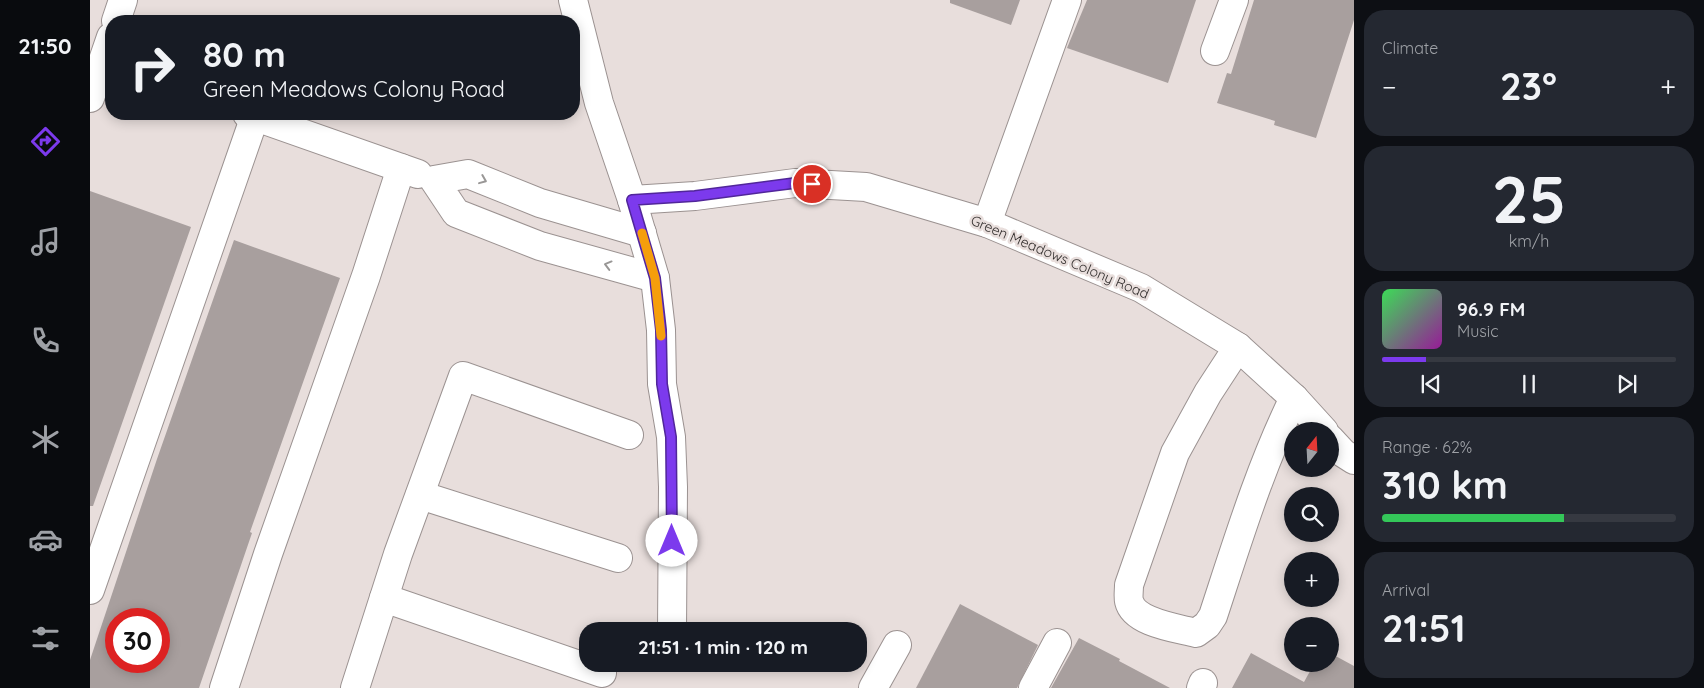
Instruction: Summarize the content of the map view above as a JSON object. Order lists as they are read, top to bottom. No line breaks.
{"streets":{"street":["Green Meadows Colony Road"]},"north":"top","page":{"tabs":"21:50","tile":["Climate",["25","km/h"],["Range · 62%","310 km"],["Arrival","21:51"]],"turn":["80 m","Green Meadows Colony Road"],"heat":["−","23°","+"],"song":["96.9 FM","Music"],"map_buttons":["+","−"],"limit":"30","trip":"21:51 · 1 min · 120 m"}}
